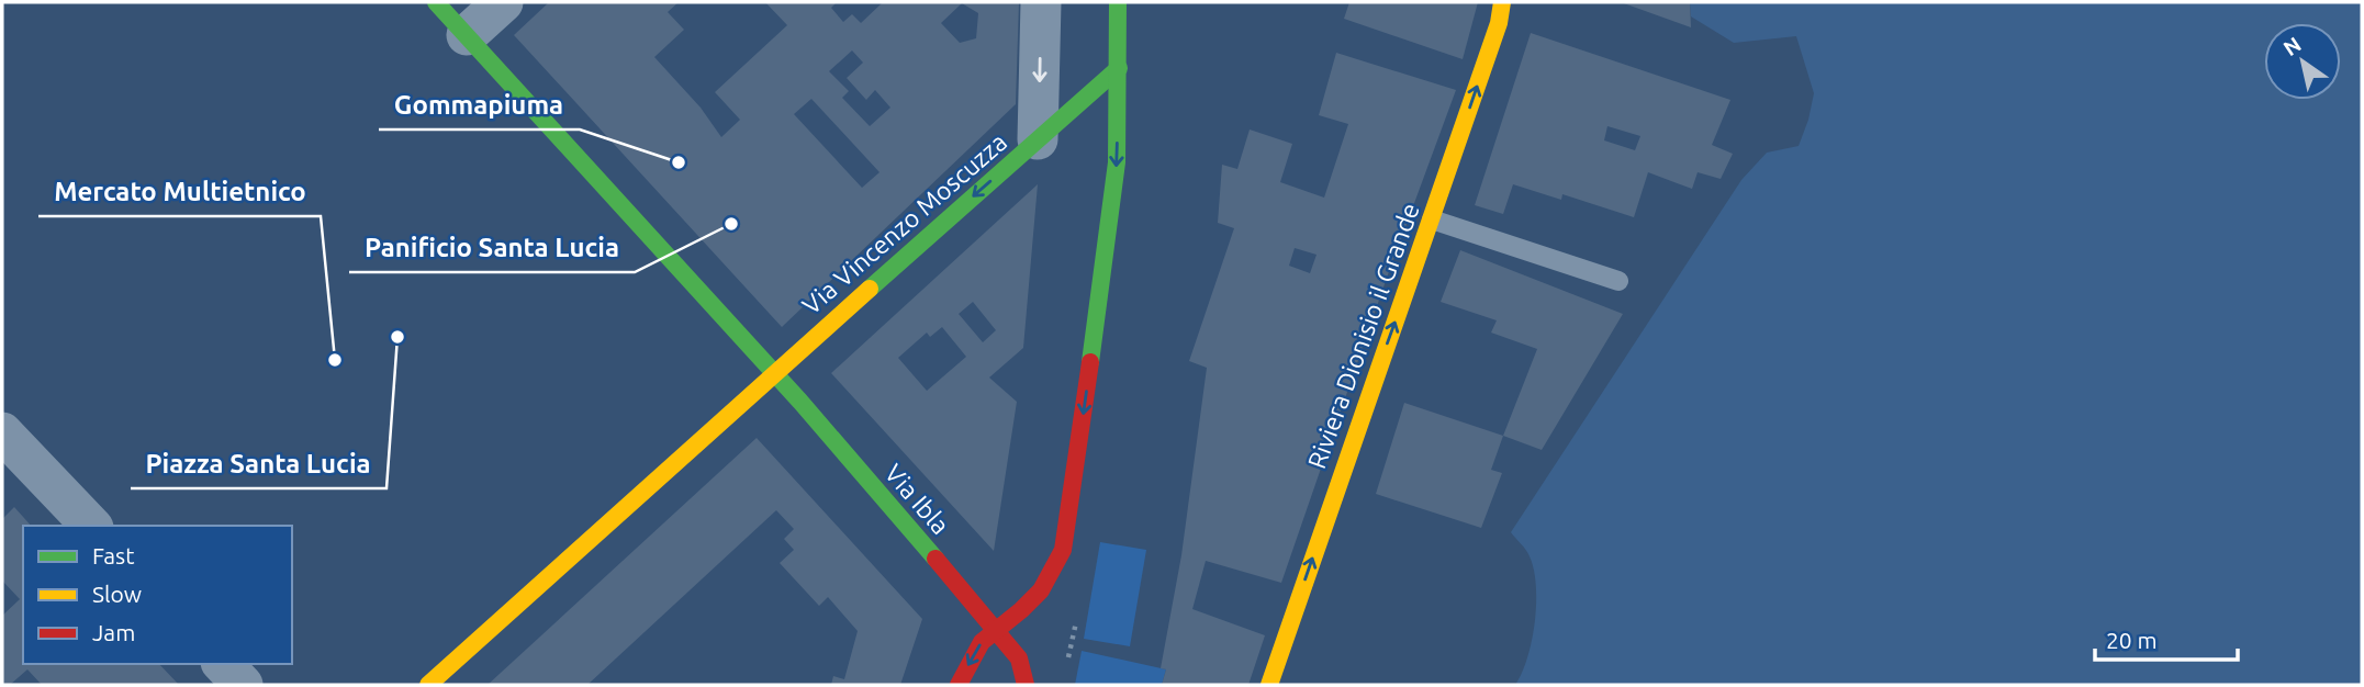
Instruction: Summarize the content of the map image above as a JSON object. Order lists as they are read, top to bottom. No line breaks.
{"streets":{"street":["Via Vincenzo Moscuzza","Riviera Dionisio il Grande","Via Ibla"]},"crossings":[["Via Vincenzo Moscuzza","Via Ibla"]],"one_way":["Via Vincenzo Moscuzza","Riviera Dionisio il Grande"],"places":["Gommapiuma","Panificio Santa Lucia","Piazza Santa Lucia","Mercato Multietnico"],"legend":["Fast","Slow","Jam"],"scale_bar":"20 m","north":"top left"}
